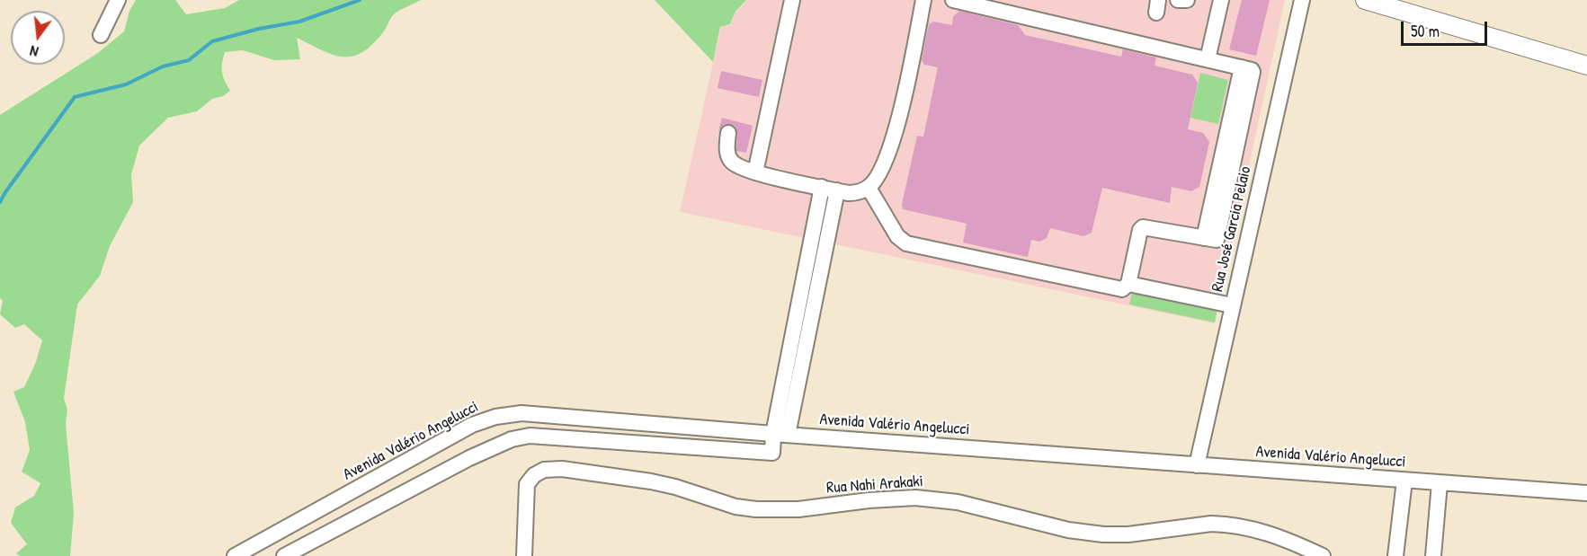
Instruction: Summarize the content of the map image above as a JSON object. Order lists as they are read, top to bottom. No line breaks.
{"streets":{"street":["Rua José Garcia Pelaio","Avenida Valério Angelucci","Rua Nahi Arakaki"]},"crossings":[["Rua José Garcia Pelaio","Avenida Valério Angelucci"]],"scale_bar":"50 m","north":"bottom"}
